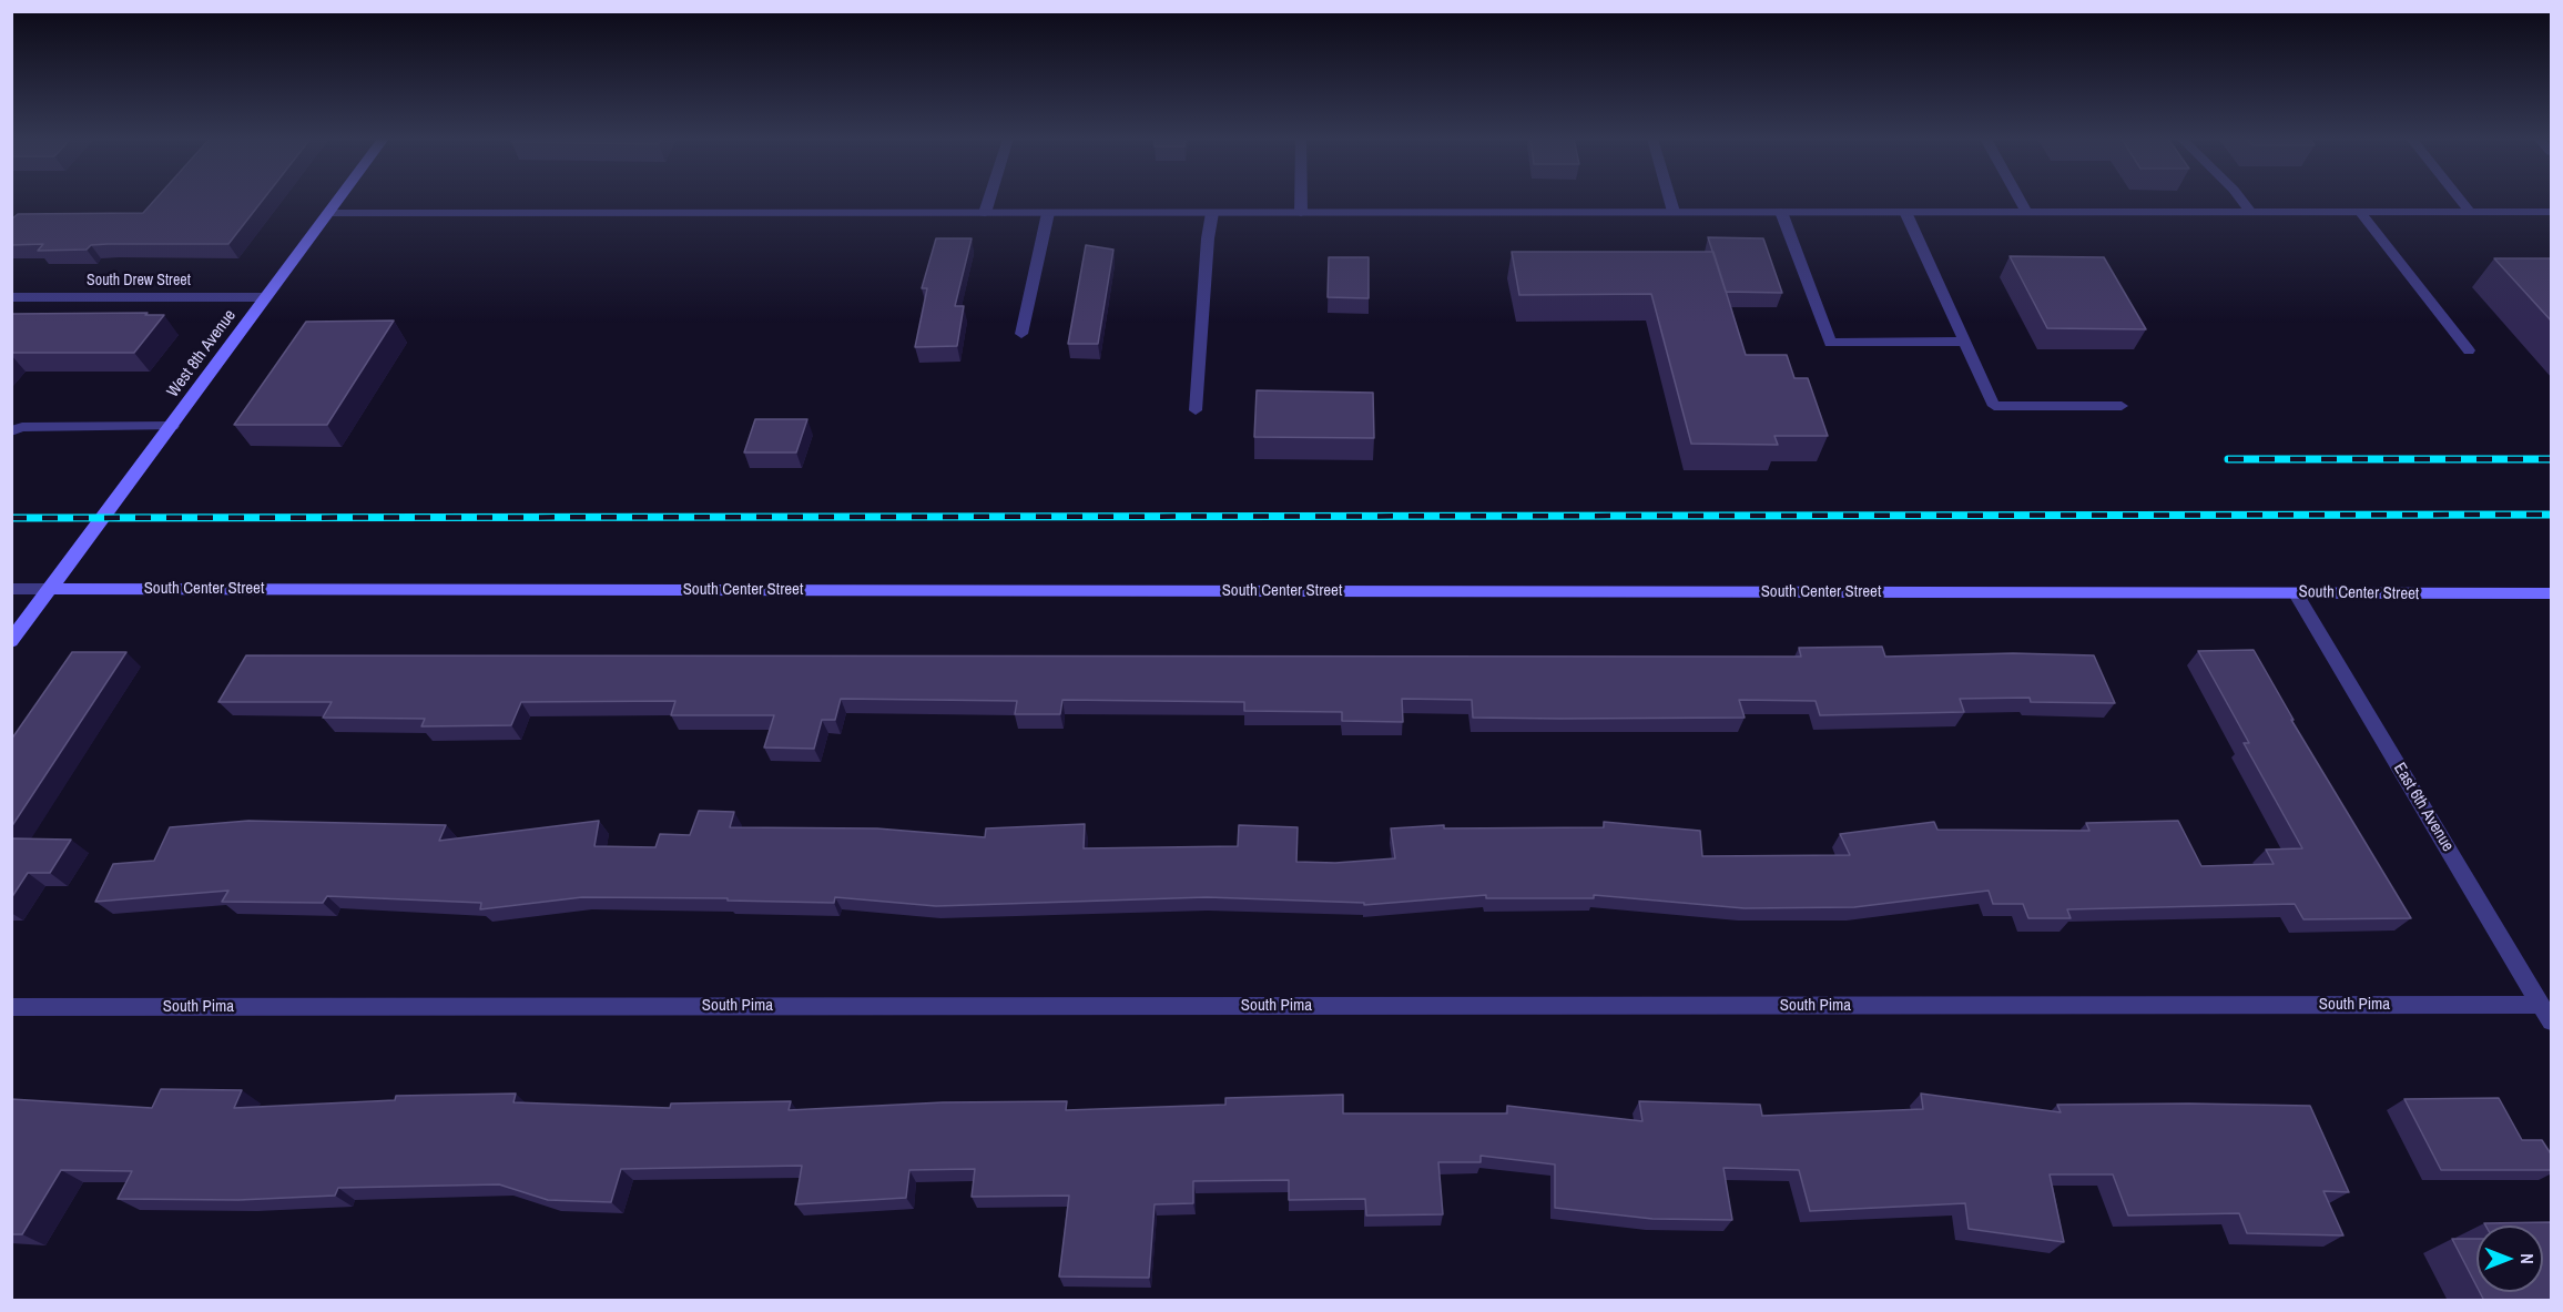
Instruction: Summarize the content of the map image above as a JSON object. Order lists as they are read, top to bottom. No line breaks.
{"streets":{"street":["South Drew Street","West 8th Avenue","South Center Street","East 6th Avenue","South Pima"]},"crossings":[["South Drew Street","West 8th Avenue"],["West 8th Avenue","South Center Street"],["South Center Street","East 6th Avenue"],["East 6th Avenue","South Pima"]],"north":"right"}
